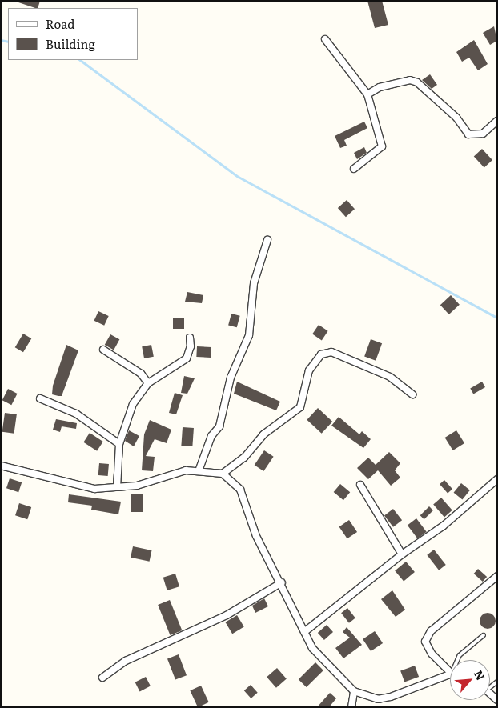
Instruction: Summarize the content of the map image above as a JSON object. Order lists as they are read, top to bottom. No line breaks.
{"legend":["Road","Building"],"north":"top right"}
